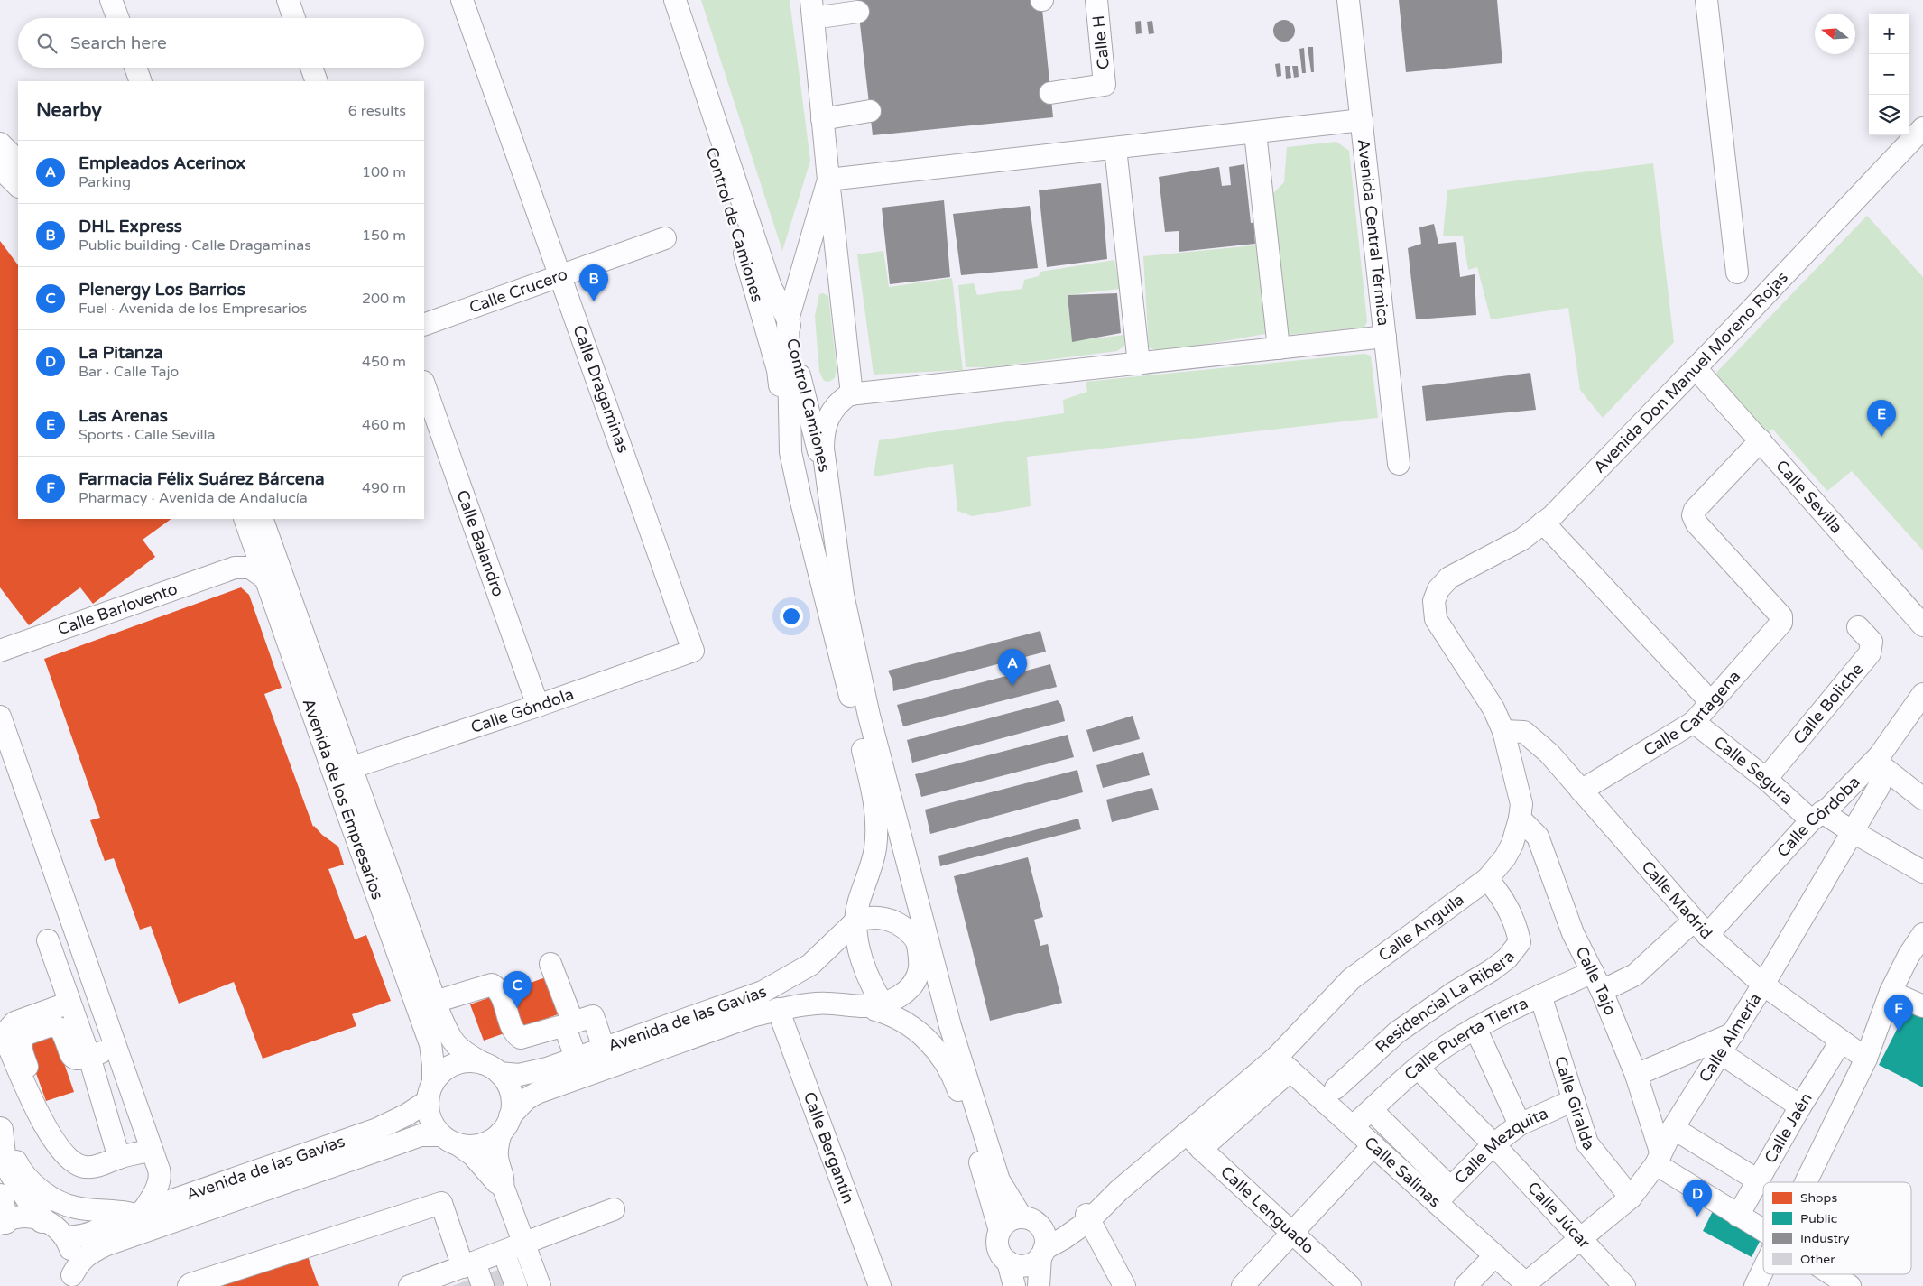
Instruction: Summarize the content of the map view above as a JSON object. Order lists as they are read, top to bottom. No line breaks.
{"streets":{"street":["Calle H","Control de Camiones","Avenida Central Térmica","Calle Crucero","Avenida Don Manuel Moreno Rojas","Calle Dragaminas","Control Camiones","Calle Sevilla","Calle Balandro","Calle Barlovento","Calle Boliche","Calle Góndola","Calle Cartagena","Calle Segura","Avenida de los Empresarios","Calle Córdoba","Calle Madrid","Calle Anguila","Calle Tajo","Residencial La Ribera","Avenida de las Gavias","Calle Almería","Calle Puerta Tierra","Calle Giralda","Calle Jaén","Calle Bergantín","Calle Mezquita","Calle Salinas","Calle Lenguado","Calle Júcar"]},"crossings":[["Calle Crucero","Calle Dragaminas"],["Avenida Don Manuel Moreno Rojas","Calle Sevilla"],["Avenida Don Manuel Moreno Rojas","Calle Anguila"],["Calle Dragaminas","Calle Góndola"],["Calle Sevilla","Calle Cartagena"],["Calle Balandro","Calle Góndola"],["Calle Boliche","Calle Segura"],["Calle Góndola","Avenida de los Empresarios"],["Calle Cartagena","Calle Segura"],["Calle Cartagena","Calle Madrid"],["Calle Segura","Calle Córdoba"],["Calle Segura","Calle Almería"],["Avenida de los Empresarios","Avenida de las Gavias"],["Calle Córdoba","Calle Madrid"],["Calle Córdoba","Calle Tajo"],["Calle Córdoba","Calle Almería"],["Calle Córdoba","Calle Puerta Tierra"],["Calle Madrid","Calle Anguila"],["Calle Madrid","Calle Almería"],["Calle Madrid","Calle Jaén"],["Calle Anguila","Calle Tajo"],["Calle Anguila","Residencial La Ribera"],["Calle Anguila","Calle Salinas"],["Calle Anguila","Calle Lenguado"],["Calle Tajo","Calle Almería"],["Calle Tajo","Calle Puerta Tierra"],["Avenida de las Gavias","Calle Bergantín"],["Calle Almería","Calle Giralda"],["Calle Almería","Calle Salinas"],["Calle Almería","Calle Júcar"],["Calle Puerta Tierra","Calle Giralda"],["Calle Puerta Tierra","Calle Salinas"],["Calle Puerta Tierra","Calle Júcar"],["Calle Giralda","Calle Mezquita"],["Calle Mezquita","Calle Salinas"],["Calle Mezquita","Calle Júcar"]],"legend":["Shops","Public","Industry","Other"],"north":"left","page":{"map_buttons":["+","−"],"search":"Search here","heading":["Nearby","6 results"],"list":[{"mark":"A","name":"Empleados Acerinox","note":"Parking","value":"100 m"},{"mark":"B","name":"DHL Express","note":"Public building · Calle Dragaminas","value":"150 m"},{"mark":"C","name":"Plenergy Los Barrios","note":"Fuel · Avenida de los Empresarios","value":"200 m"},{"mark":"D","name":"La Pitanza","note":"Bar · Calle Tajo","value":"450 m"},{"mark":"E","name":"Las Arenas","note":"Sports · Calle Sevilla","value":"460 m"},{"mark":"F","name":"Farmacia Félix Suárez Bárcena","note":"Pharmacy · Avenida de Andalucía","value":"490 m"}],"pins":["B","E","A","C","F","D"]}}
